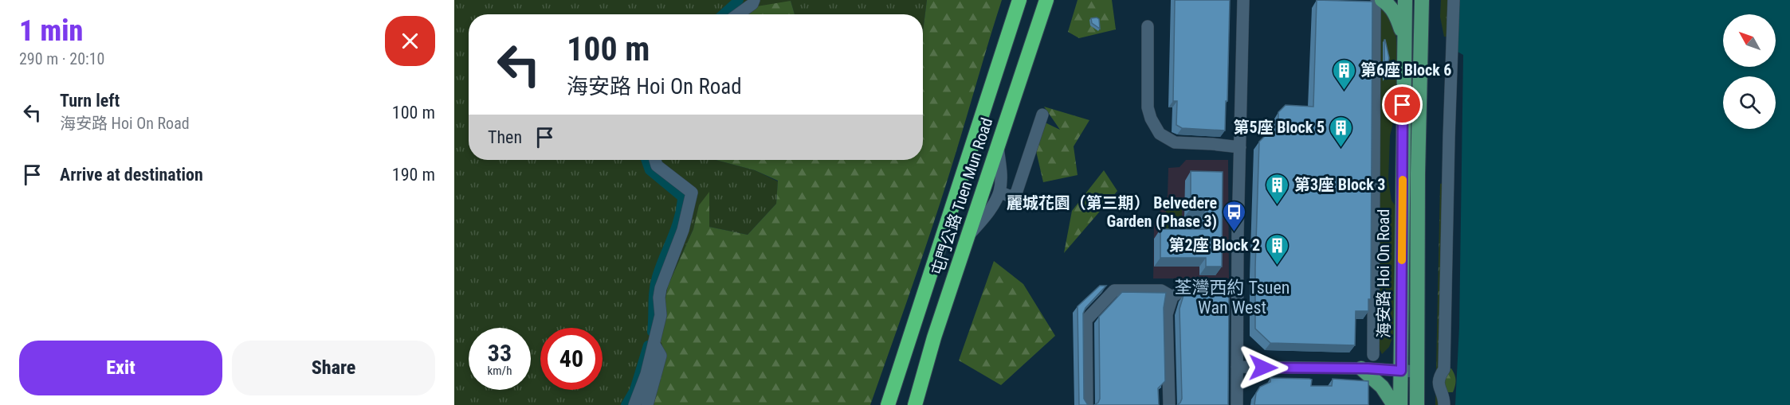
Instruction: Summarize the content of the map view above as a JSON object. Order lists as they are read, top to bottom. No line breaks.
{"streets":{"highway":["屯門公路 Tuen Mun Road"],"main road":["海安路 Hoi On Road"]},"districts":["荃灣西約 Tsuen Wan West"],"places":{"building":["第6座 Block 6","第5座 Block 5","第3座 Block 3","第2座 Block 2"],"bus stop":["麗城花園（第三期） Belvedere Garden (Phase 3)"]},"north":"top left","page":{"heading":["1 min","290 m · 20:10"],"turn":["100 m","海安路 Hoi On Road"],"list":[{"name":"Turn left","note":"海安路 Hoi On Road","value":"100 m"},{"name":"Arrive at destination","value":"190 m"}],"then":"Then","speed":"33 km/h","limit":"40","buttons":["Exit","Share"]}}
